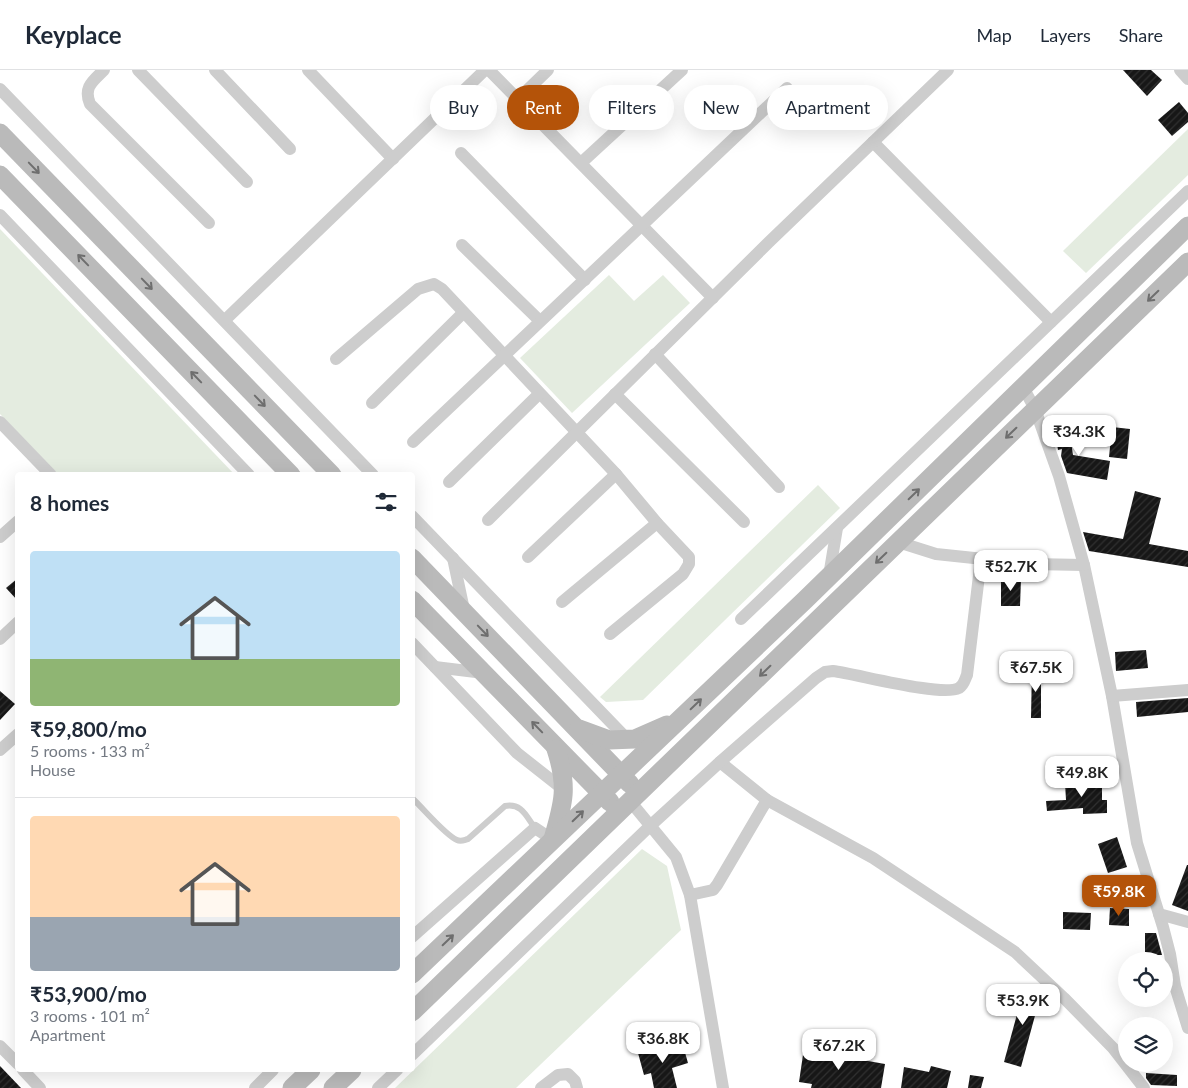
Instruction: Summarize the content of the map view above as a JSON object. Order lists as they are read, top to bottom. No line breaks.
{"page":{"header":"Keyplace","nav":["Map","Layers","Share"],"chip":["Buy","Rent","Filters","New","Apartment"],"price":["₹34.3K","₹52.7K","₹67.5K","₹49.8K","₹59.8K","₹53.9K","₹36.8K","₹67.2K"],"heading":"8 homes","list":[{"name":"₹59,800/mo","note":"5 rooms · 133 m² · House"},{"name":"₹53,900/mo","note":"3 rooms · 101 m² · Apartment"}]}}
